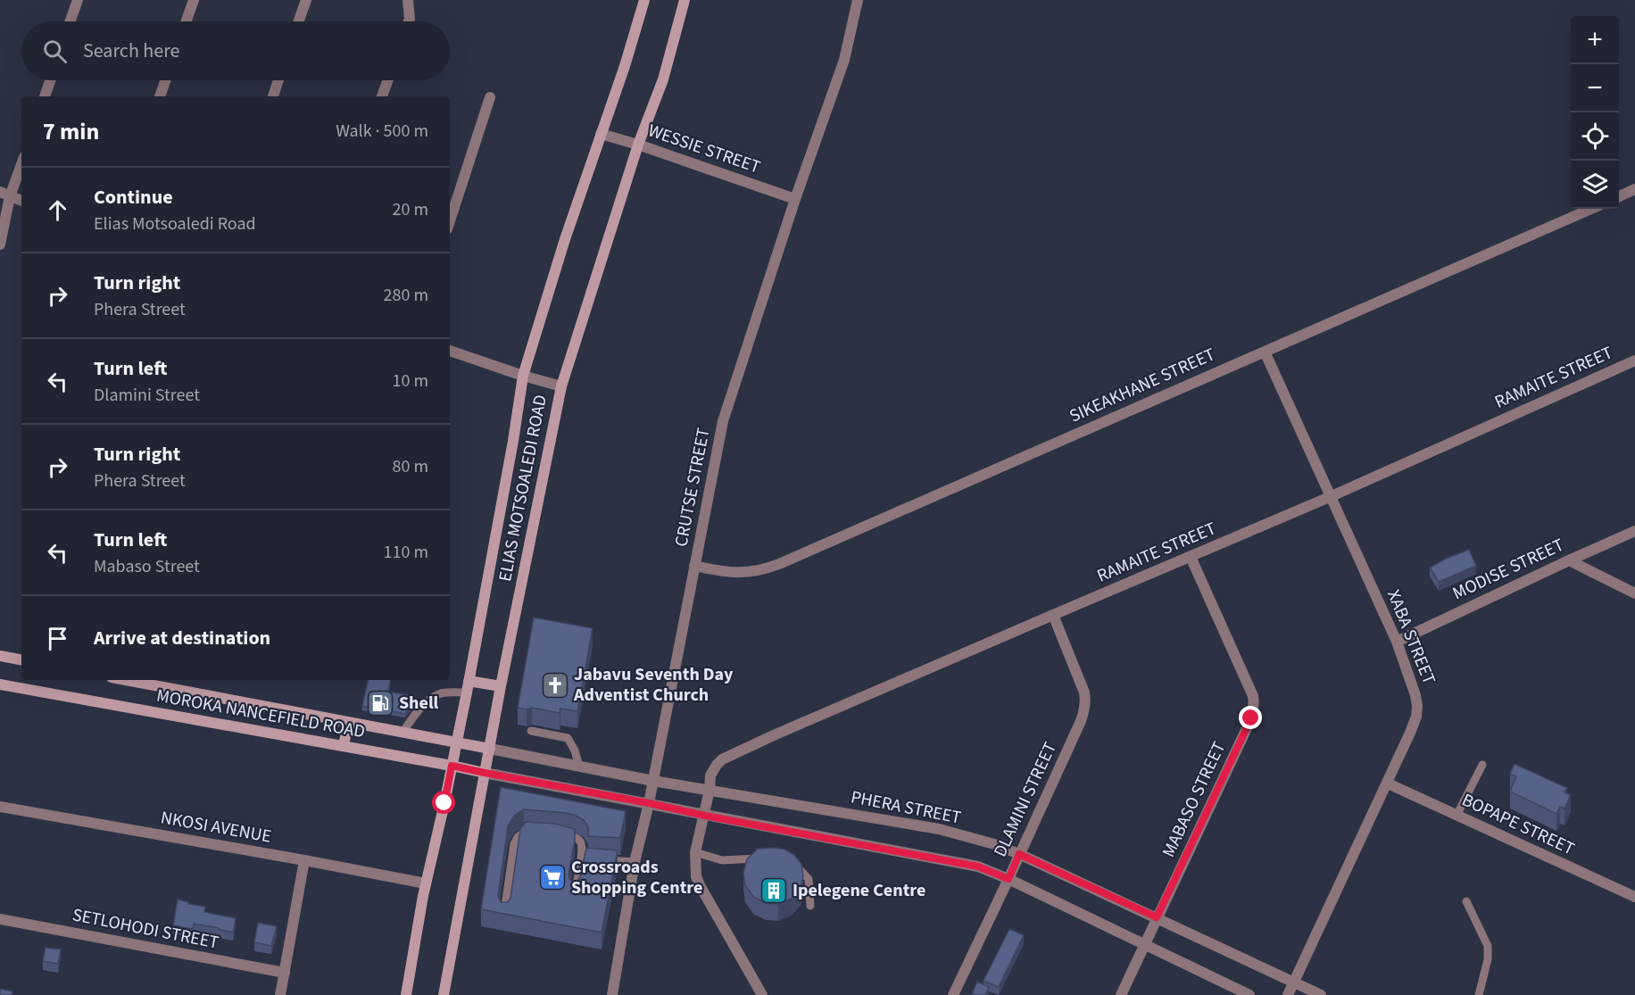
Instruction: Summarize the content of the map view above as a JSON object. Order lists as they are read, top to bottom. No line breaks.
{"streets":{"main road":["ELIAS MOTSOALEDI ROAD","MOROKA NANCEFIELD ROAD","PHERA STREET"],"street":["WESSIE STREET","RAMAITE STREET","SIKEAKHANE STREET","CRUTSE STREET","MODISE STREET","XABA STREET","DLAMINI STREET","MABASO STREET","BOPAPE STREET","NKOSI AVENUE","SETLOHODI STREET"]},"crossings":[["WESSIE STREET","CRUTSE STREET"],["WESSIE STREET","ELIAS MOTSOALEDI ROAD"],["RAMAITE STREET","XABA STREET"],["RAMAITE STREET","DLAMINI STREET"],["RAMAITE STREET","MABASO STREET"],["RAMAITE STREET","PHERA STREET"],["SIKEAKHANE STREET","CRUTSE STREET"],["SIKEAKHANE STREET","XABA STREET"],["CRUTSE STREET","PHERA STREET"],["ELIAS MOTSOALEDI ROAD","MOROKA NANCEFIELD ROAD"],["ELIAS MOTSOALEDI ROAD","PHERA STREET"],["ELIAS MOTSOALEDI ROAD","NKOSI AVENUE"],["MODISE STREET","XABA STREET"],["XABA STREET","PHERA STREET"],["XABA STREET","BOPAPE STREET"],["MOROKA NANCEFIELD ROAD","PHERA STREET"],["DLAMINI STREET","PHERA STREET"],["MABASO STREET","PHERA STREET"]],"places":{"church":["Jabavu Seventh Day Adventist Church"],"fuel station":["Shell"],"supermarket":["Crossroads Shopping Centre"],"building":["Ipelegene Centre"]},"page":{"map_buttons":["+","−"],"search":"Search here","heading":["7 min","Walk · 500 m"],"list":[["Continue","Elias Motsoaledi Road","20 m"],["Turn right","Phera Street","280 m"],["Turn left","Dlamini Street","10 m"],["Turn right","Phera Street","80 m"],["Turn left","Mabaso Street","110 m"],"Arrive at destination"]}}
